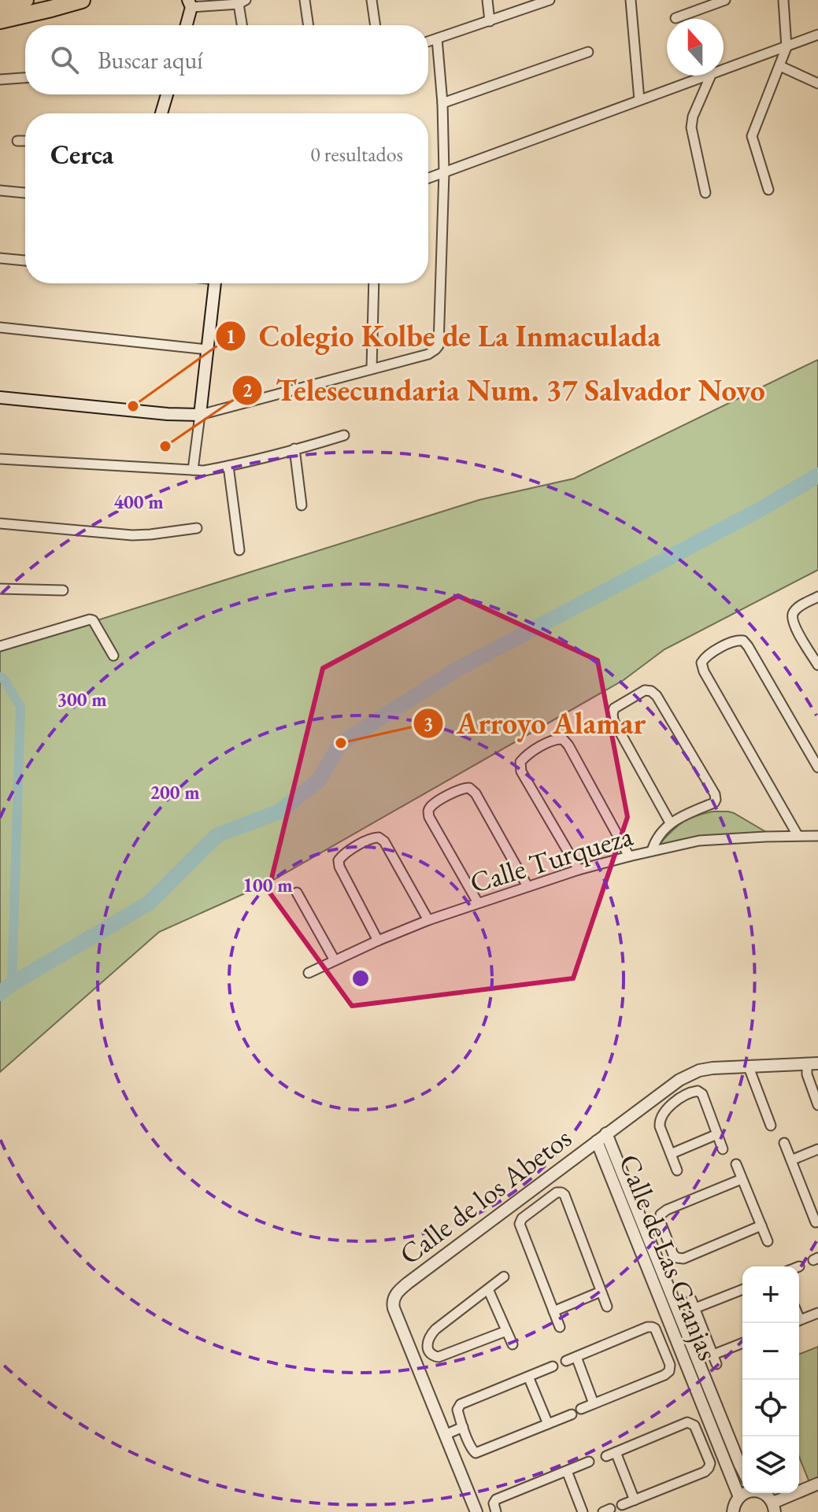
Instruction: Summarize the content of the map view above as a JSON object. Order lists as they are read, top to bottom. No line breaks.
{"streets":{"street":["Calle Turqueza","Calle de los Abetos","Calle de Las Granjas"]},"crossings":[["Calle de los Abetos","Calle de Las Granjas"]],"places":["Colegio Kolbe de La Inmaculada","Telesecundaria Num. 37 Salvador Novo","Arroyo Alamar"],"north":"top","page":{"search":"Buscar aquí","heading":["Cerca","0 resultados"],"map_buttons":["+","−"]},"rings":["400 m","300 m","200 m","100 m"]}
